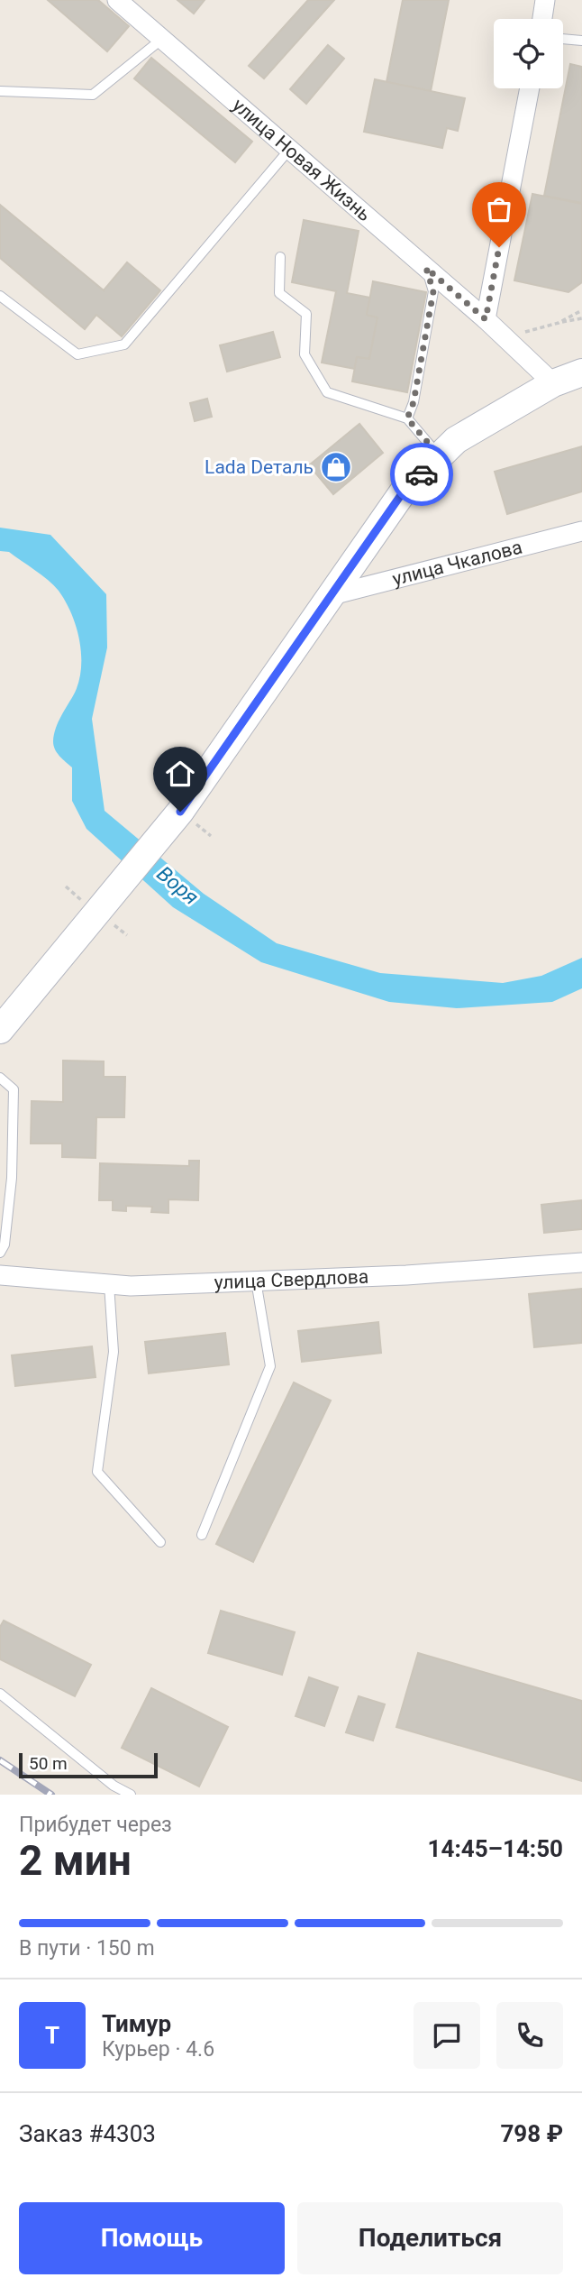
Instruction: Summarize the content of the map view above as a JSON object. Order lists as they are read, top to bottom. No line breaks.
{"streets":{"street":["улица Новая Жизнь","улица Чкалова","улица Свердлова"]},"water":["Воря"],"places":{"shop":["Lada Dеталь"]},"scale_bar":"50 m","page":{"scale":"50 m","heading":["2 мин","Прибудет через","14:45–14:50"],"panel":["Тимур","Курьер · 4.6","Заказ #4303","798 ₽"],"bar":"В пути · 150 m","round":"Т","buttons":["Помощь","Поделиться"]}}
